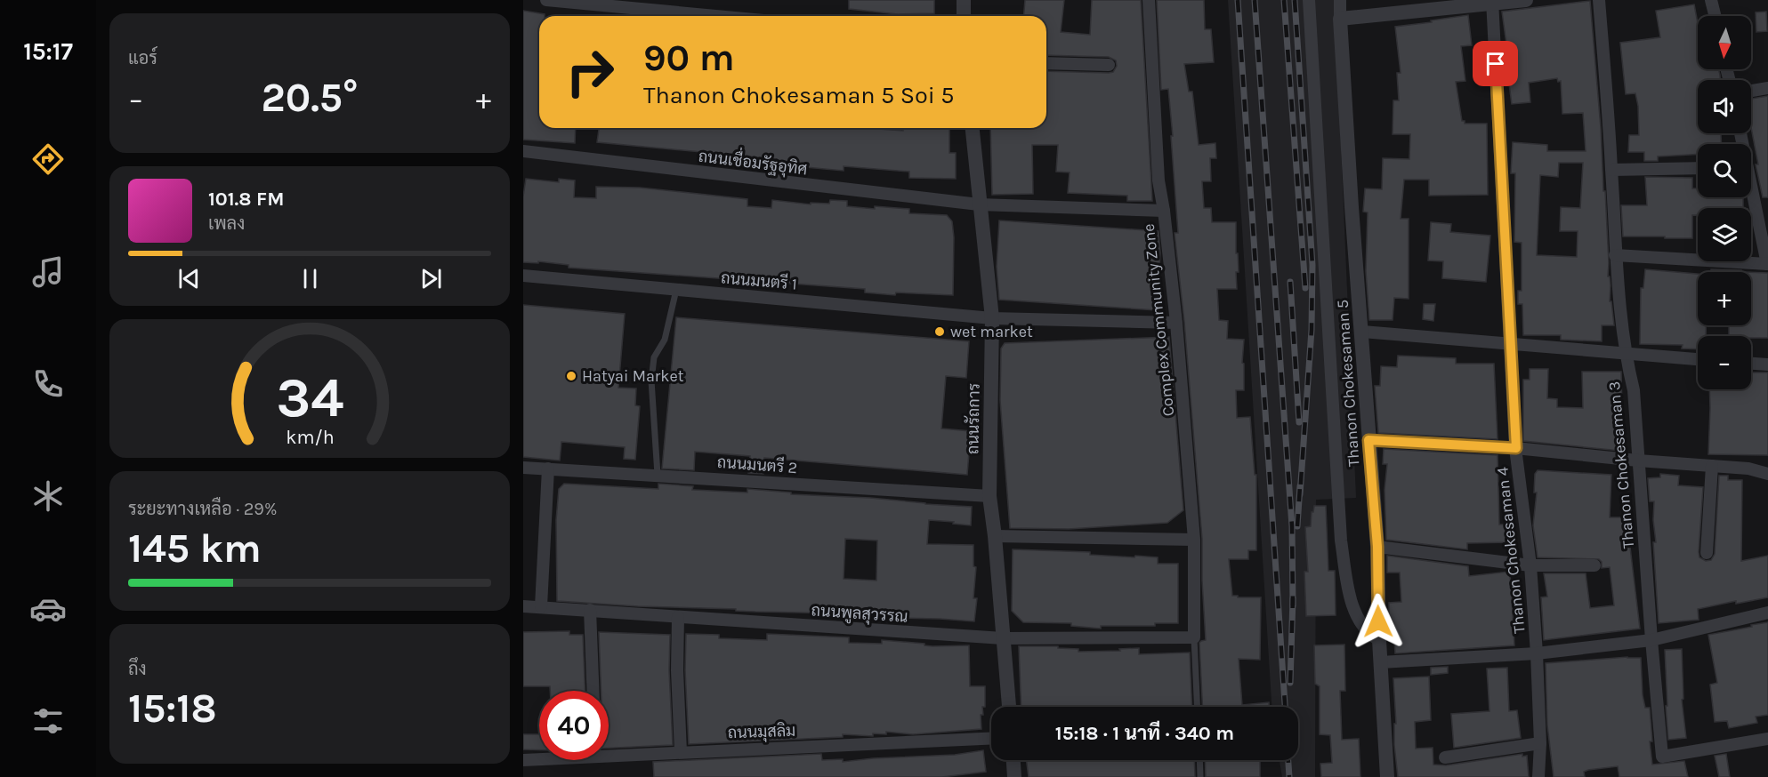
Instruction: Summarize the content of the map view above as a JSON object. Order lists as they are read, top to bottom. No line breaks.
{"streets":{"street":["ถนนเชื่อมรัฐอุทิศ","ถนนมนตรี 1","Complex Community Zone","Thanon Chokesaman 5","ถนนรัถการ","ถนนมนตรี 2","Thanon Chokesaman 3","Thanon Chokesaman 4","ถนนพูลสุวรรณ","ถนนมุสลิม"]},"crossings":[["ถนนเชื่อมรัฐอุทิศ","Complex Community Zone"],["ถนนเชื่อมรัฐอุทิศ","ถนนรัถการ"],["ถนนมนตรี 1","Complex Community Zone"],["ถนนมนตรี 1","ถนนรัถการ"],["Complex Community Zone","ถนนพูลสุวรรณ"],["ถนนรัถการ","ถนนมนตรี 2"],["ถนนรัถการ","ถนนพูลสุวรรณ"]],"places":["wet market","Hatyai Market"],"north":"bottom","page":{"tabs":"15:17","tile":["แอร์",["ระยะทางเหลือ · 29%","145 km"],["ถึง","15:18"]],"map_buttons":["+","−"],"turn":["90 m","Thanon Chokesaman 5 Soi 5"],"heat":["−","20.5°","+"],"song":["101.8 FM","เพลง"],"limit":"40","trip":"15:18 · 1 นาที · 340 m","gauge":["34","km/h"]}}
